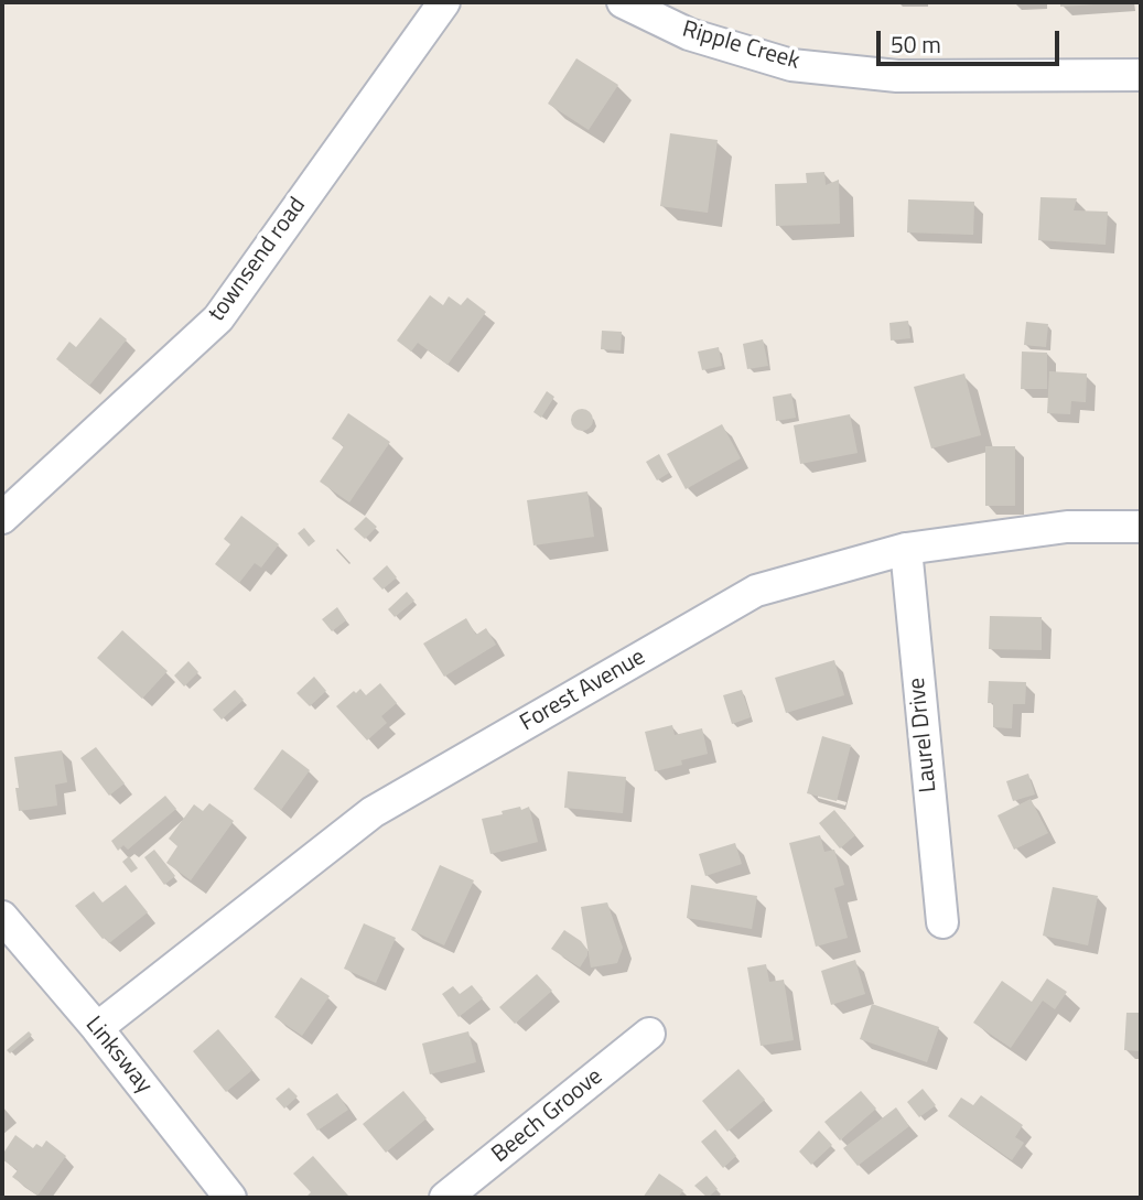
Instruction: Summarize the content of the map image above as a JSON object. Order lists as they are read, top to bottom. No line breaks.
{"streets":{"street":["Ripple Creek","townsend road","Forest Avenue","Laurel Drive","Linksway","Beech Groove"]},"crossings":[["Forest Avenue","Laurel Drive"],["Forest Avenue","Linksway"]],"scale_bar":"50 m"}
